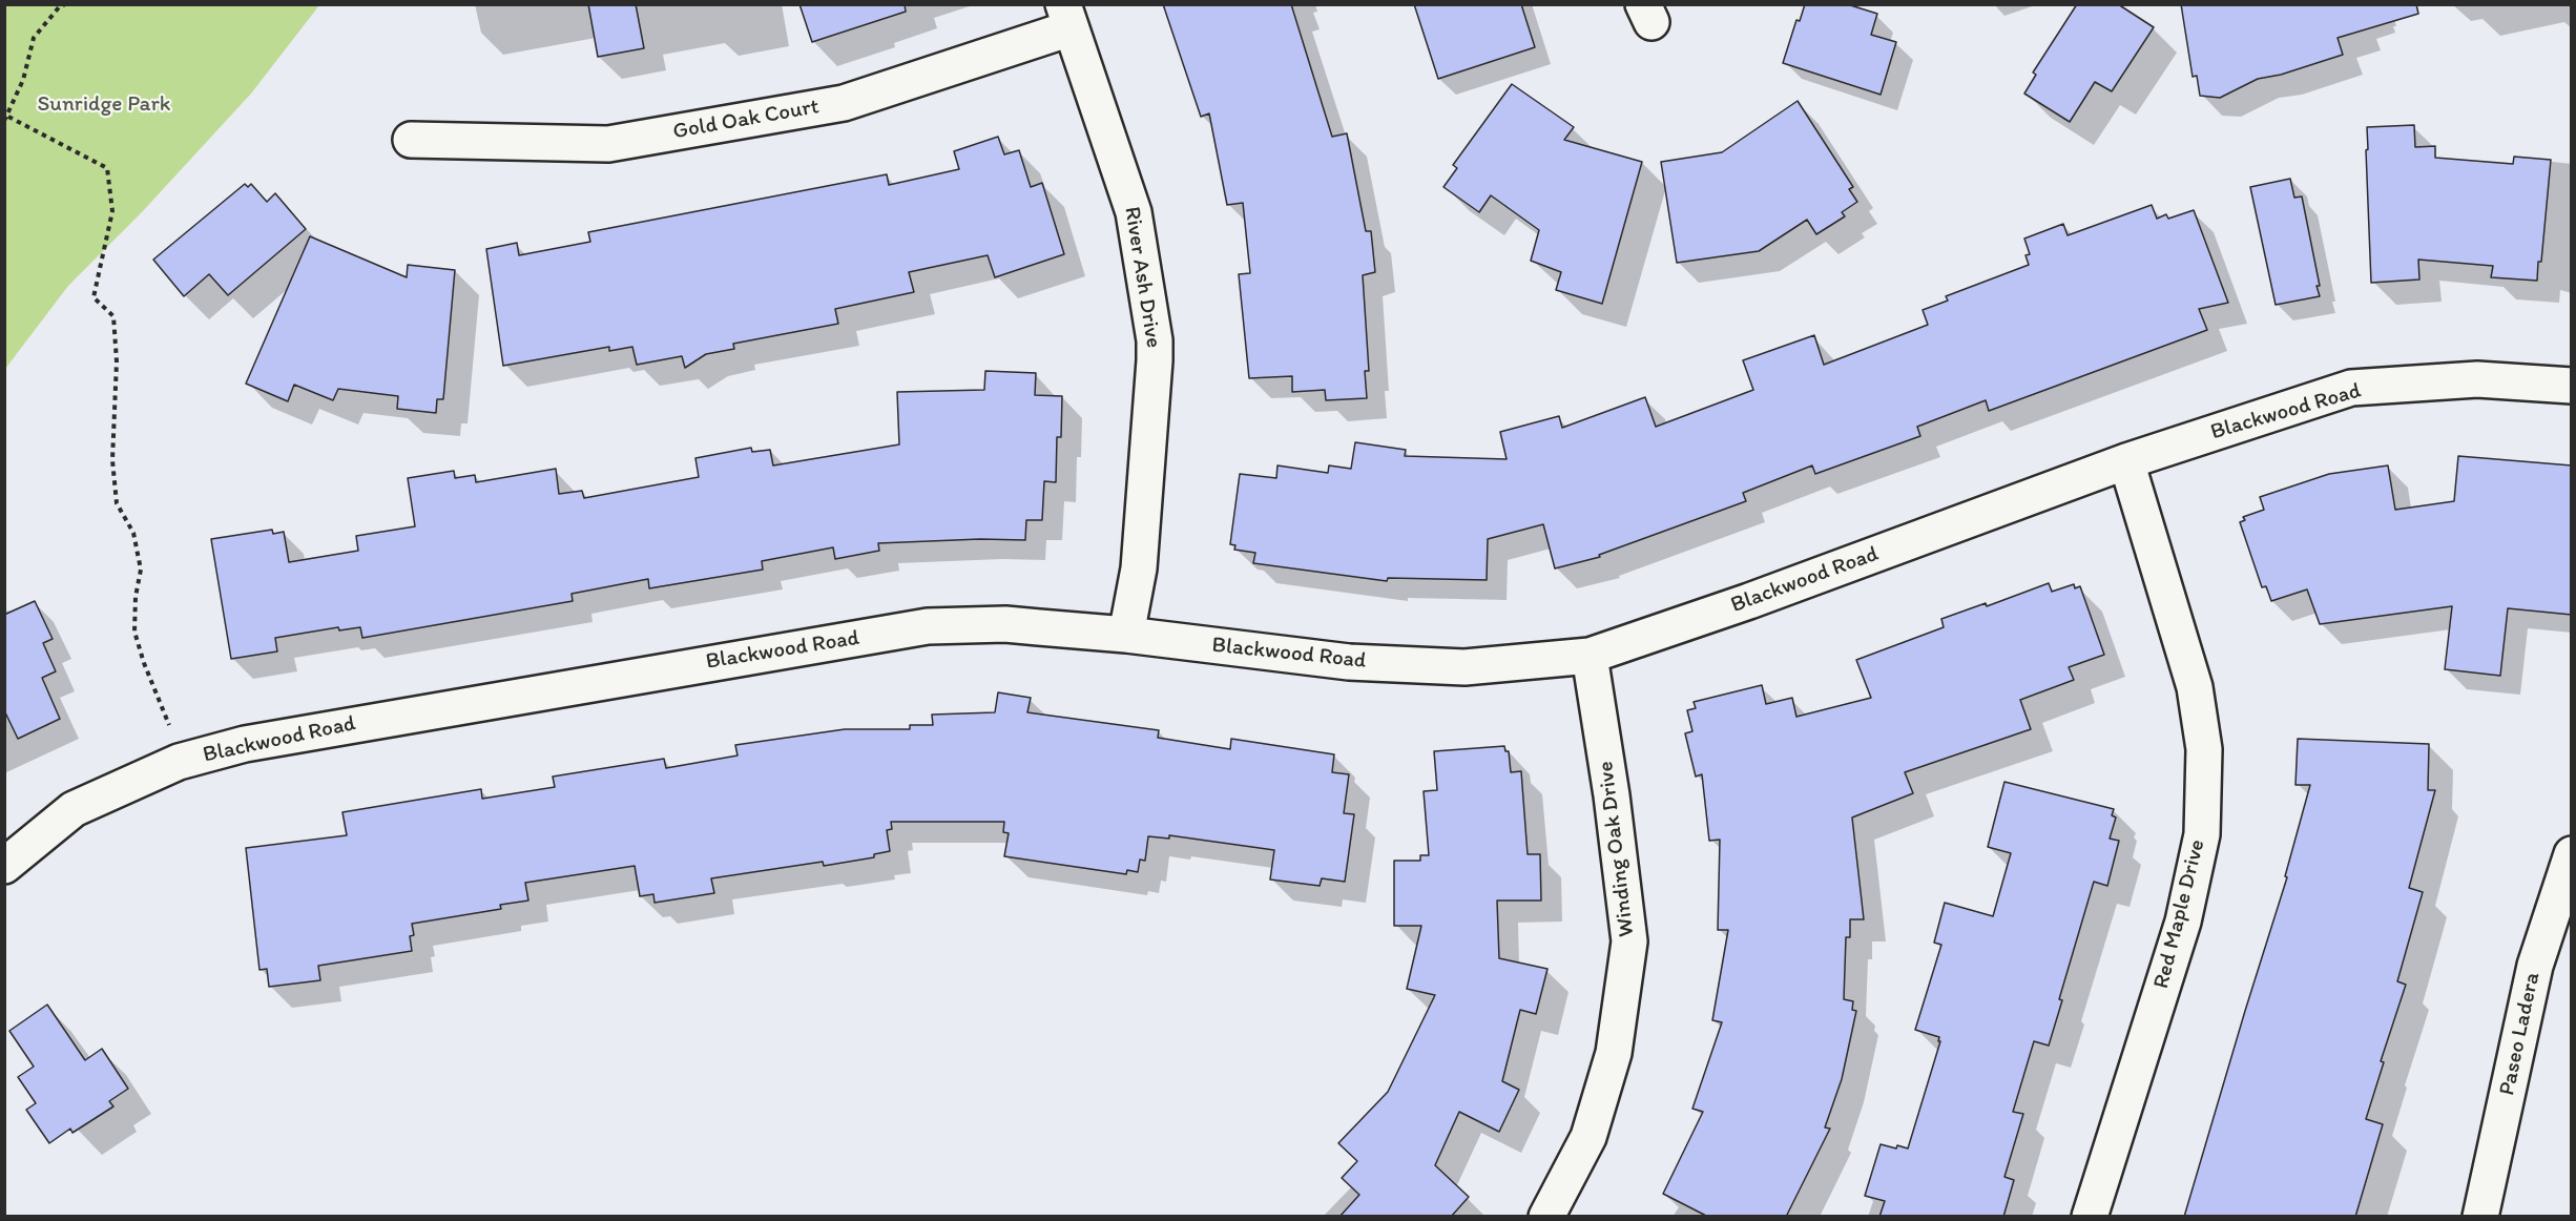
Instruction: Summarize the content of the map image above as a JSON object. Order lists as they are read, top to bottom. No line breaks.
{"streets":{"street":["Gold Oak Court","River Ash Drive","Blackwood Road","Winding Oak Drive","Red Maple Drive","Paseo Ladera"]},"crossings":[["Gold Oak Court","River Ash Drive"],["River Ash Drive","Blackwood Road"],["Blackwood Road","Winding Oak Drive"],["Blackwood Road","Red Maple Drive"]],"parks":["Sunridge Park"]}
